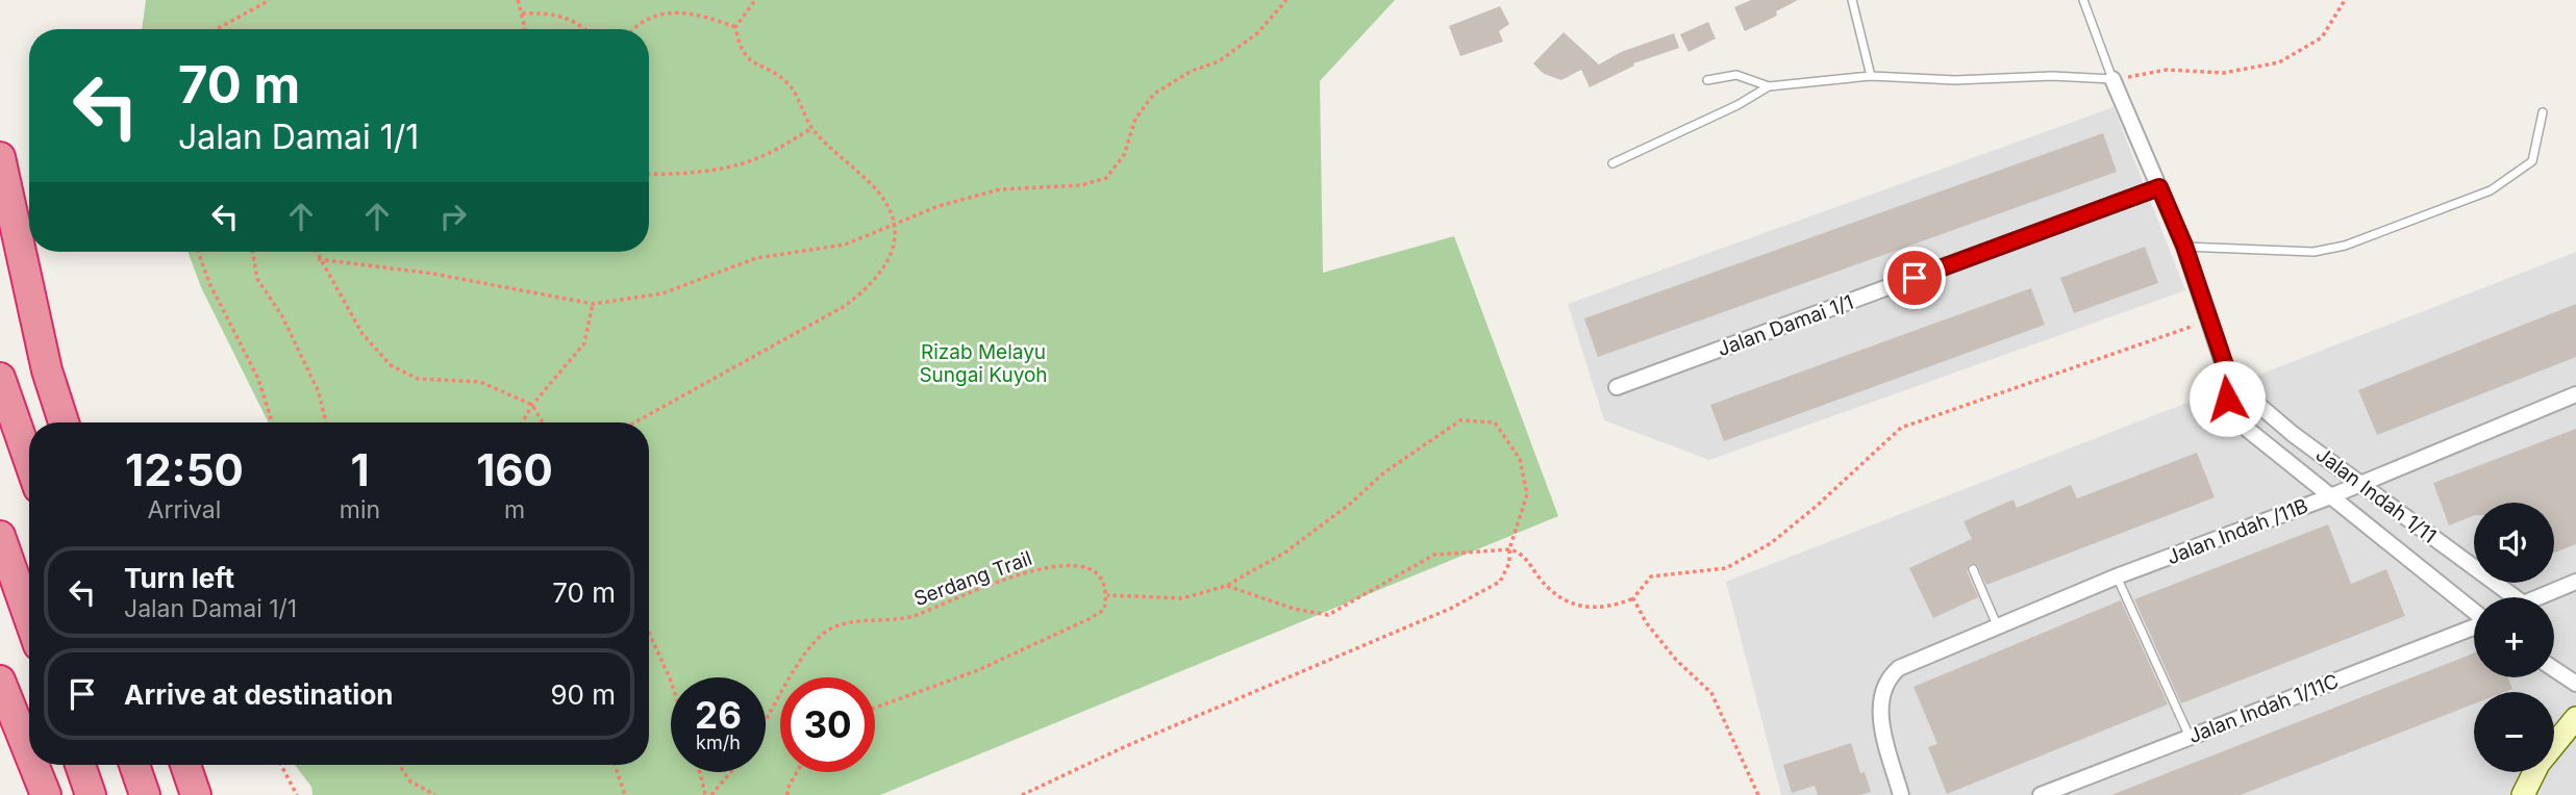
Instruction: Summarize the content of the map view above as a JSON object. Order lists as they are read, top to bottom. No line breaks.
{"streets":{"street":["Jalan Damai 1/1","Jalan Indah 1/11","Jalan Indah /11B","Jalan Indah 1/11C"],"path":["Serdang Trail"]},"crossings":[["Jalan Damai 1/1","Jalan Indah 1/11"],["Jalan Indah 1/11","Jalan Indah /11B"]],"parks":["Rizab Melayu Sungai Kuyoh"],"page":{"turn":["70 m","Jalan Damai 1/1"],"eta":["12:50","Arrival","1","min","160","m"],"map_buttons":["+","−"],"list":[{"name":"Turn left","note":"Jalan Damai 1/1","value":"70 m"},{"name":"Arrive at destination","value":"90 m"}],"speed":"26 km/h","limit":"30"}}
